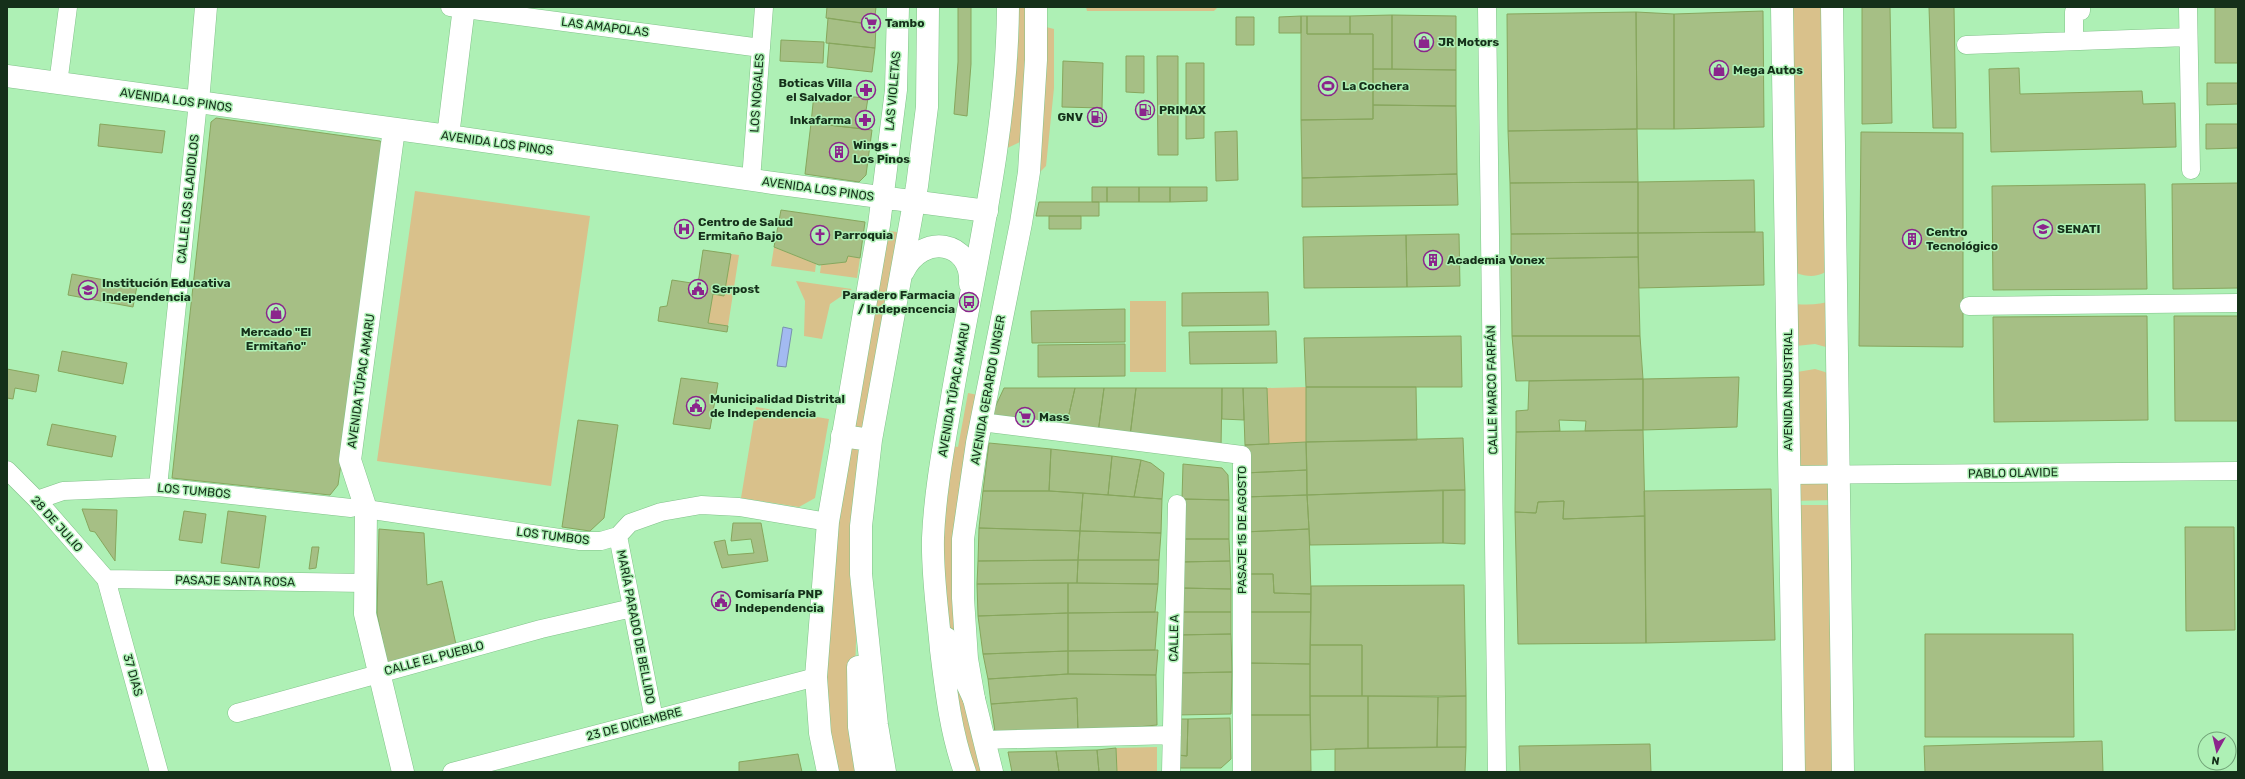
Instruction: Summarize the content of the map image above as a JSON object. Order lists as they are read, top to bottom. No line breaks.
{"streets":{"main road":["LAS VIOLETAS","AVENIDA LOS PINOS","CALLE LOS GLADIOLOS","AVENIDA TÚPAC AMARU","AVENIDA GERARDO UNGER","AVENIDA INDUSTRIAL"],"street":["LAS AMAPOLAS","LOS NOGALES","CALLE MARCO FARFÁN","PABLO OLAVIDE","LOS TUMBOS","28 DE JULIO","PASAJE 15 DE AGOSTO","PASAJE SANTA ROSA","MARÍA PARADO DE BELLIDO","CALLE A","CALLE EL PUEBLO","37 DIAS","23 DE DICIEMBRE"]},"crossings":[["LAS AMAPOLAS","LOS NOGALES"],["LAS VIOLETAS","AVENIDA LOS PINOS"],["LOS NOGALES","AVENIDA LOS PINOS"],["AVENIDA LOS PINOS","CALLE LOS GLADIOLOS"],["AVENIDA LOS PINOS","AVENIDA TÚPAC AMARU"],["CALLE LOS GLADIOLOS","LOS TUMBOS"],["AVENIDA TÚPAC AMARU","LOS TUMBOS"],["AVENIDA TÚPAC AMARU","PASAJE SANTA ROSA"],["AVENIDA TÚPAC AMARU","CALLE EL PUEBLO"],["AVENIDA GERARDO UNGER","PASAJE 15 DE AGOSTO"],["AVENIDA INDUSTRIAL","PABLO OLAVIDE"],["LOS TUMBOS","28 DE JULIO"],["LOS TUMBOS","MARÍA PARADO DE BELLIDO"],["28 DE JULIO","PASAJE SANTA ROSA"],["28 DE JULIO","37 DIAS"],["PASAJE SANTA ROSA","37 DIAS"],["MARÍA PARADO DE BELLIDO","CALLE EL PUEBLO"],["MARÍA PARADO DE BELLIDO","23 DE DICIEMBRE"]],"places":{"supermarket":["Tambo","Mass"],"shop":["JR Motors","Mega Autos","Mercado \"El Ermitaño\""],"sports":["La Cochera"],"pharmacy":["Boticas Villa el Salvador","Inkafarma"],"fuel station":["PRIMAX","GNV"],"building":["Wings - Los Pinos","Centro Tecnológico","Academia Vonex"],"hospital":["Centro de Salud Ermitaño Bajo"],"school or university":["SENATI","Institución Educativa Independencia"],"church":["Parroquia"],"public building":["Serpost","Municipalidad Distrital de Independencia","Comisaría PNP Independencia"],"bus stop":["Paradero Farmacia / Indepencencia"]},"north":"bottom"}
